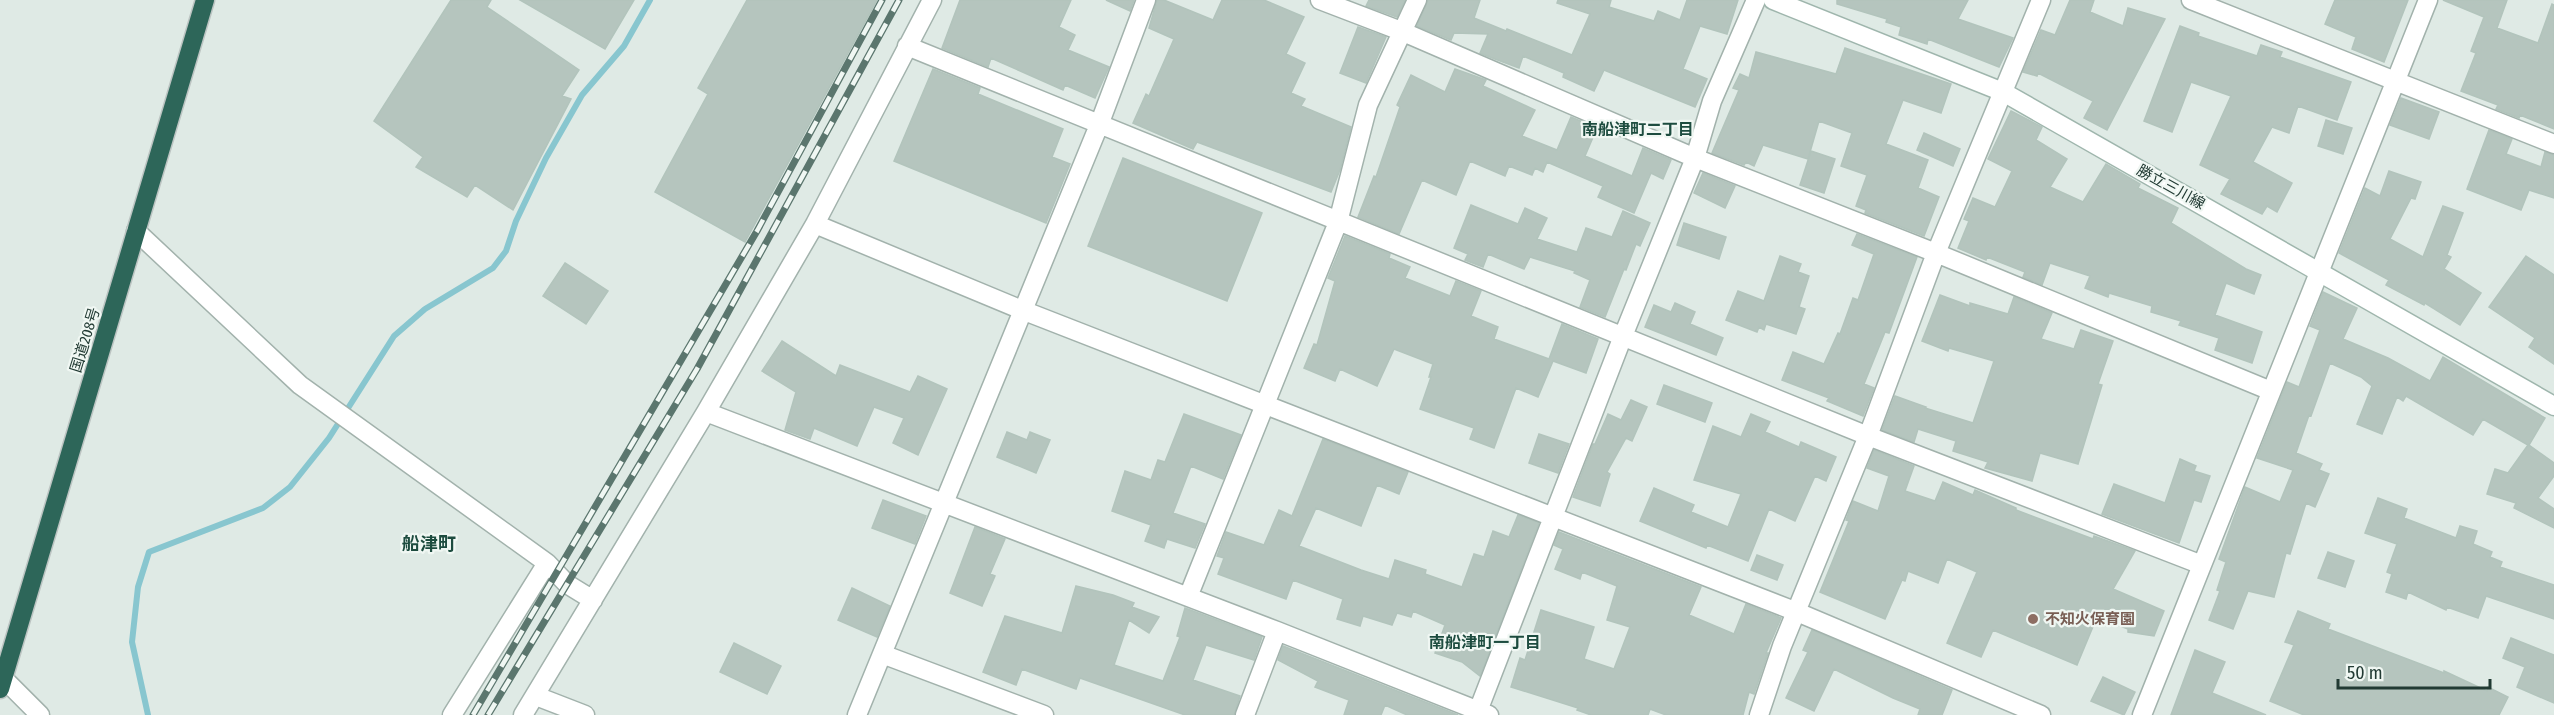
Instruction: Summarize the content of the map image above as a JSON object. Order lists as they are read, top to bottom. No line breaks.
{"streets":{"highway":["国道208号"],"street":["勝立三川線"]},"districts":["南船津町二丁目","船津町","南船津町一丁目"],"places":["不知火保育園"],"scale_bar":"50 m"}
